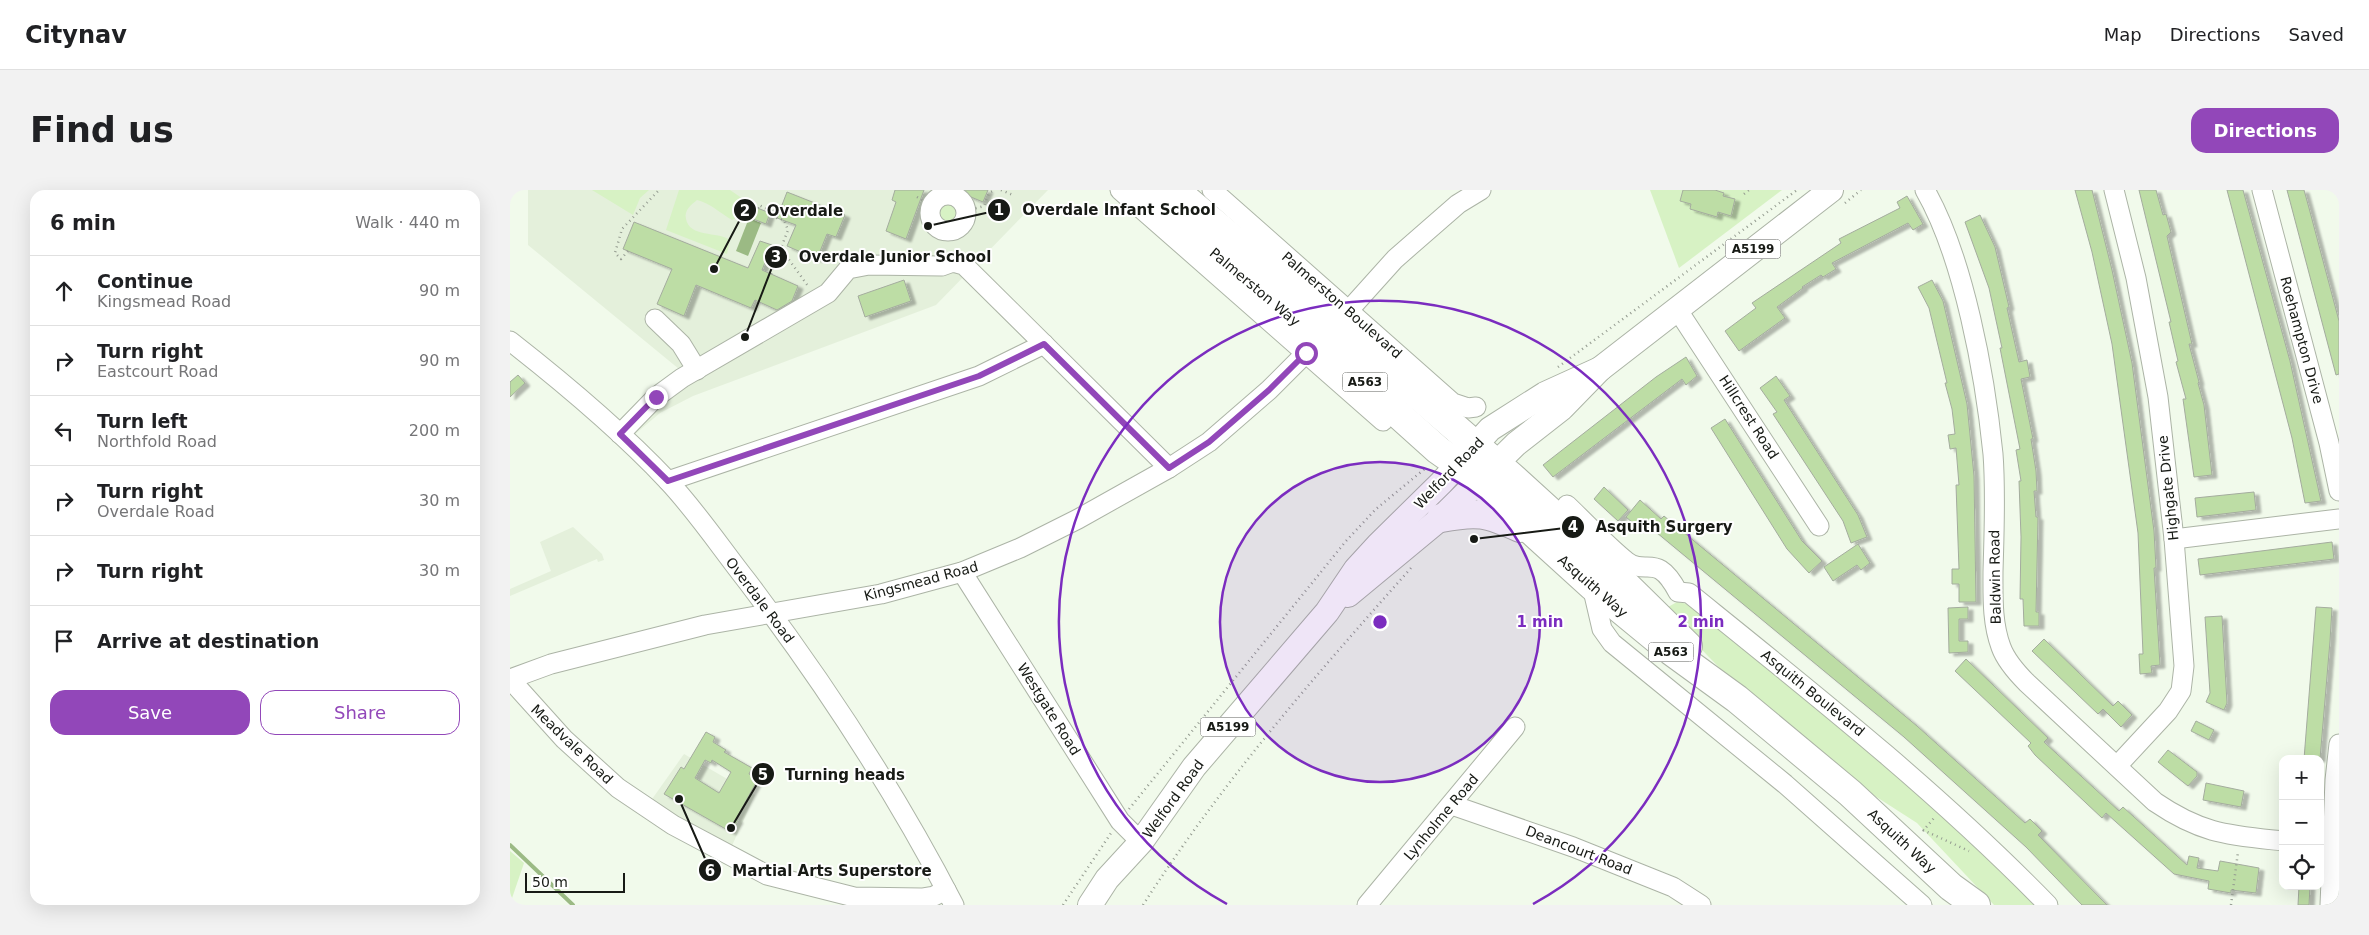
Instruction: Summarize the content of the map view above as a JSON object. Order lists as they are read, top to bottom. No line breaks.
{"streets":{"highway":["Palmerston Way","A563","Asquith Way"],"main road":["A5199","Welford Road"],"street":["Palmerston Boulevard","Roehampton Drive","Hillcrest Road","Highgate Drive","Baldwin Road","Kingsmead Road","Overdale Road","Asquith Boulevard","Westgate Road","Meadvale Road","Lynholme Road","Deancourt Road"]},"crossings":[["Palmerston Way","Palmerston Boulevard"],["Palmerston Way","Welford Road"],["Palmerston Way","Asquith Way"],["A563","Welford Road"],["A563","Asquith Way"],["Hillcrest Road","Welford Road"],["Welford Road","Asquith Way"],["Welford Road","Westgate Road"],["Highgate Drive","Baldwin Road"],["Kingsmead Road","Overdale Road"],["Kingsmead Road","Westgate Road"],["Kingsmead Road","Meadvale Road"],["Overdale Road","Meadvale Road"],["Lynholme Road","Deancourt Road"]],"places":["Overdale Infant School","Overdale","Overdale Junior School","Asquith Surgery","Martial Arts Superstore","Turning heads"],"scale_bar":"50 m","page":{"header":"Citynav","nav":["Map","Directions","Saved"],"buttons":["Directions",["Save","Share"]],"title":"Find us","heading":["6 min","Walk · 440 m"],"list":[["Continue","Kingsmead Road","90 m"],["Turn right","Eastcourt Road","90 m"],["Turn left","Northfold Road","200 m"],["Turn right","Overdale Road","30 m"],["Turn right","30 m"],"Arrive at destination"],"map_buttons":["+","−"],"scale":"50 m"},"rings":["1 min","2 min"]}
